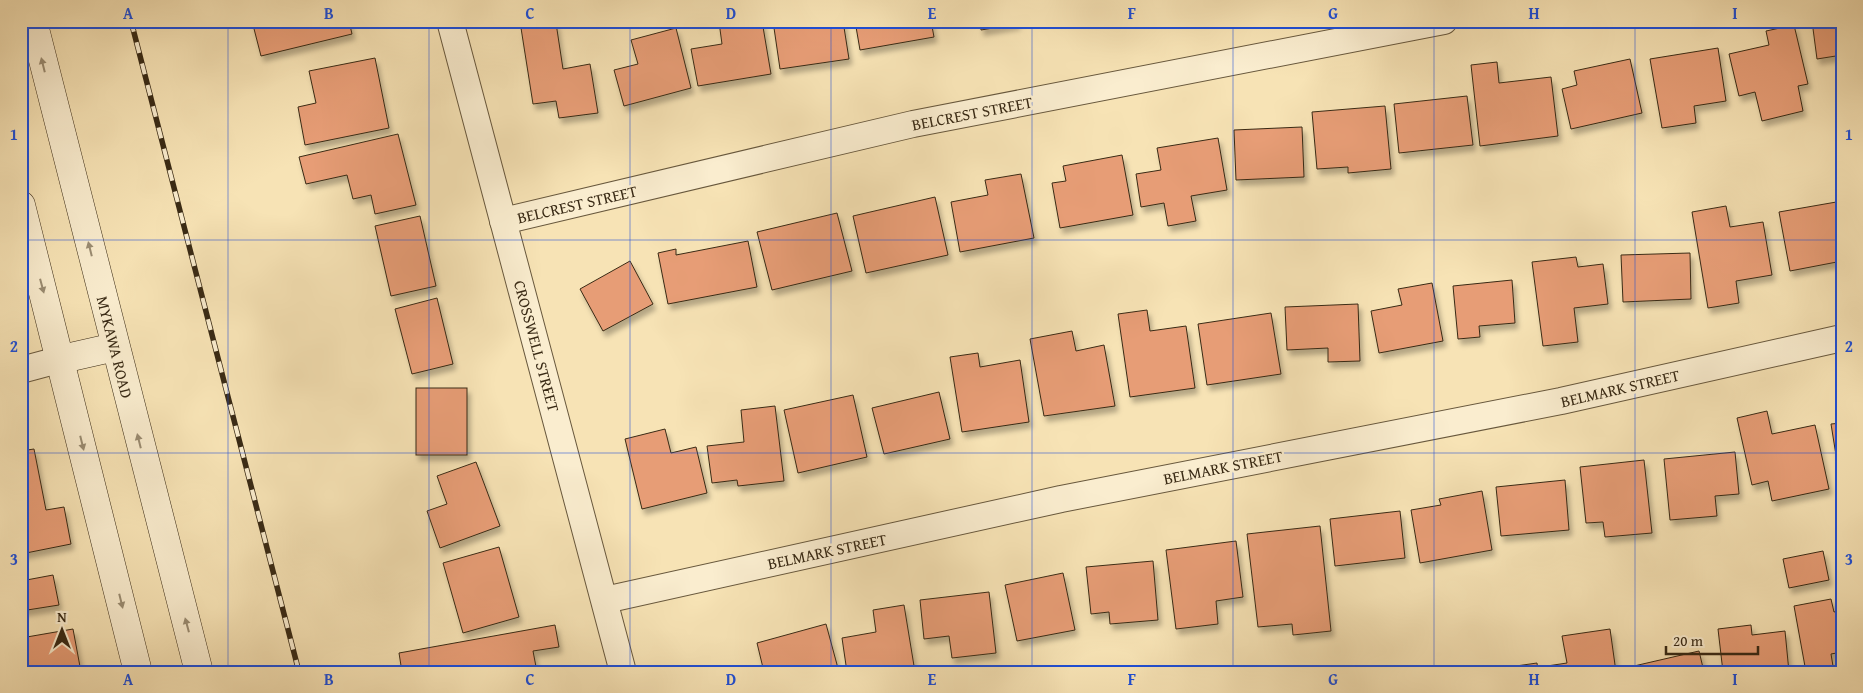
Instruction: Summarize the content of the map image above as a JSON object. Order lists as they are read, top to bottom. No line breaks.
{"streets":{"main road":["MYKAWA ROAD"],"street":["BELCREST STREET","CROSSWELL STREET","BELMARK STREET"]},"crossings":[["BELCREST STREET","CROSSWELL STREET"],["CROSSWELL STREET","BELMARK STREET"]],"scale_bar":"20 m","north":"top","grid":{"columns":["A","B","C","D","E","F","G","H","I"],"rows":["1","2","3"]}}
